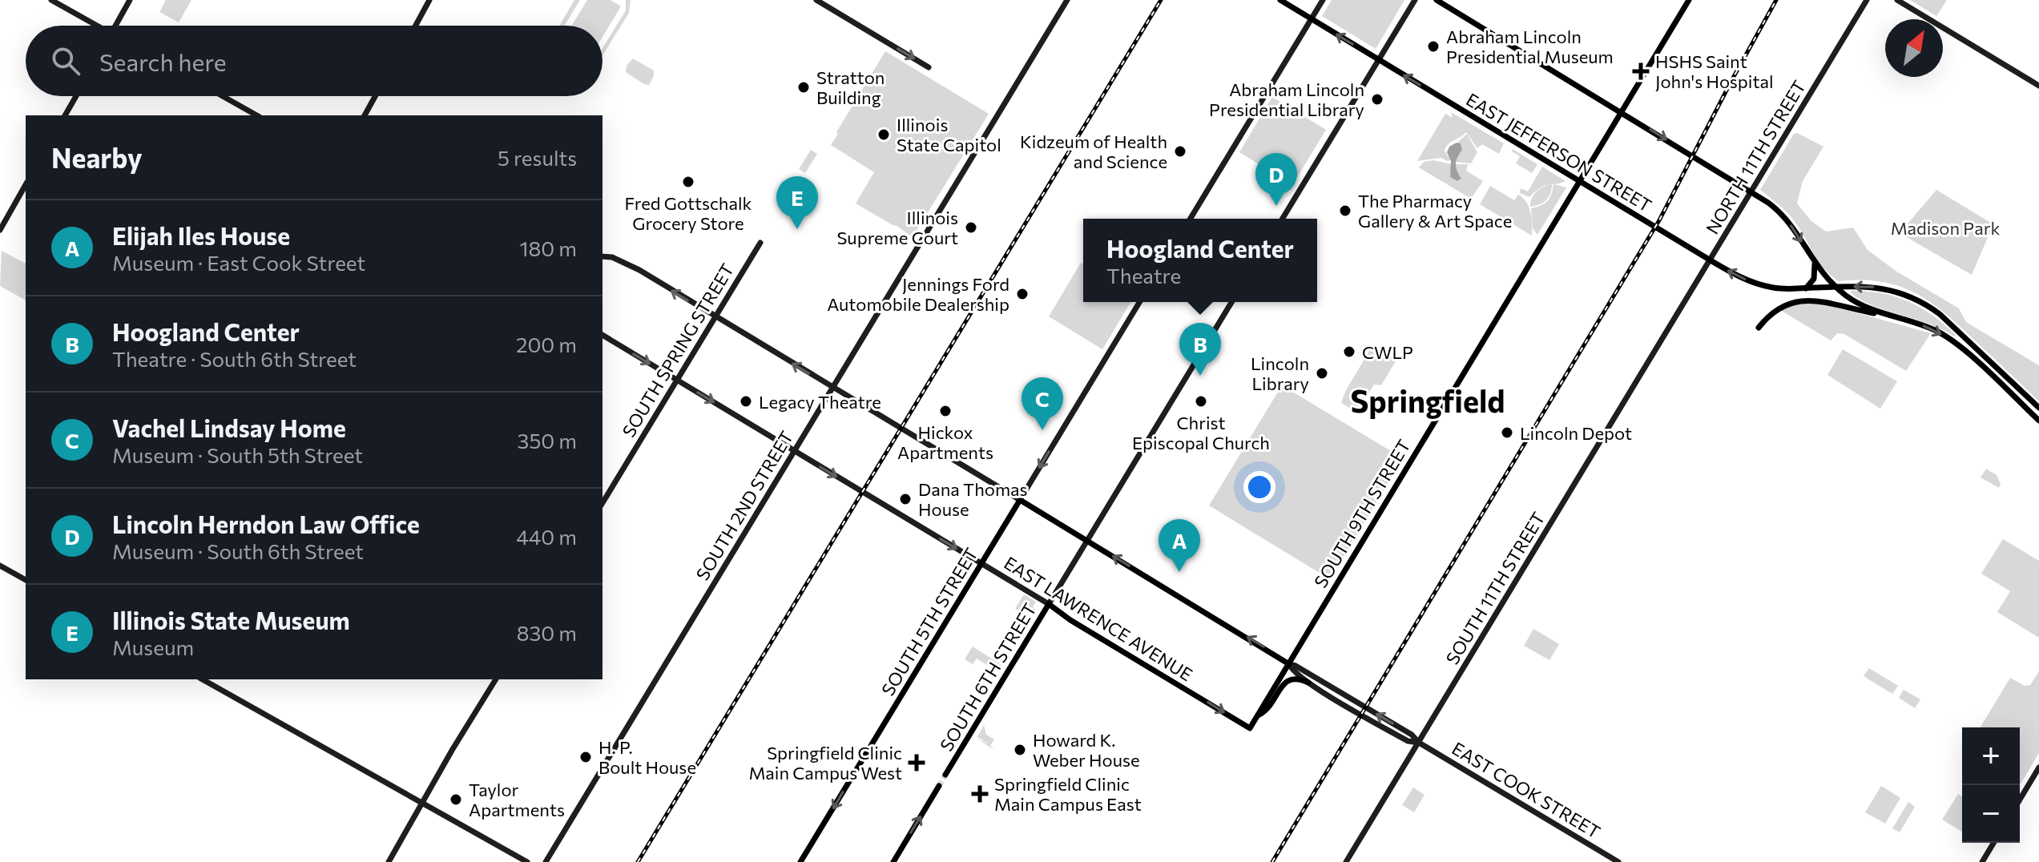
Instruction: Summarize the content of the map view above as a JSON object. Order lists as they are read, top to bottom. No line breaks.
{"streets":{"main road":["EAST JEFFERSON STREET","SOUTH 9TH STREET","EAST LAWRENCE AVENUE","SOUTH 5TH STREET","SOUTH 6TH STREET","EAST COOK STREET"],"street":["NORTH 11TH STREET","SOUTH SPRING STREET","SOUTH 2ND STREET","SOUTH 11TH STREET"]},"crossings":[["EAST JEFFERSON STREET","NORTH 11TH STREET"],["EAST JEFFERSON STREET","SOUTH 9TH STREET"],["NORTH 11TH STREET","SOUTH 11TH STREET"],["SOUTH SPRING STREET","EAST LAWRENCE AVENUE"],["SOUTH SPRING STREET","EAST COOK STREET"],["SOUTH 2ND STREET","EAST LAWRENCE AVENUE"],["SOUTH 2ND STREET","EAST COOK STREET"],["SOUTH 9TH STREET","EAST LAWRENCE AVENUE"],["SOUTH 9TH STREET","EAST COOK STREET"],["SOUTH 11TH STREET","EAST COOK STREET"],["EAST LAWRENCE AVENUE","SOUTH 5TH STREET"],["EAST LAWRENCE AVENUE","SOUTH 6TH STREET"],["SOUTH 5TH STREET","EAST COOK STREET"],["SOUTH 6TH STREET","EAST COOK STREET"]],"one_way":["EAST LAWRENCE AVENUE","SOUTH 5TH STREET","EAST COOK STREET"],"districts":["Springfield"],"parks":["Madison Park"],"places":{"other":["Abraham Lincoln Presidential Museum","Stratton Building","Abraham Lincoln Presidential Library","Illinois State Capitol","Kidzeum of Health and Science","Fred Gottschalk Grocery Store","The Pharmacy Gallery & Art Space","Illinois Supreme Court","Jennings Ford Automobile Dealership","CWLP","Lincoln Library","Legacy Theatre","Christ Episcopal Church","Hickox Apartments","Lincoln Depot","Dana Thomas House","Howard K. Weber House","H. P. Boult House","Taylor Apartments"],"health":["HSHS Saint John's Hospital","Springfield Clinic Main Campus West","Springfield Clinic Main Campus East"]},"north":"top right","page":{"search":"Search here","heading":["Nearby","5 results"],"pins":["D","E","B","C","A"],"list":[{"mark":"A","name":"Elijah Iles House","note":"Museum · East Cook Street","value":"180 m"},{"mark":"B","name":"Hoogland Center","note":"Theatre · South 6th Street","value":"200 m"},{"mark":"C","name":"Vachel Lindsay Home","note":"Museum · South 5th Street","value":"350 m"},{"mark":"D","name":"Lincoln Herndon Law Office","note":"Museum · South 6th Street","value":"440 m"},{"mark":"E","name":"Illinois State Museum","note":"Museum","value":"830 m"}],"popup":["Hoogland Center","Theatre"],"map_buttons":["+","−"]}}
